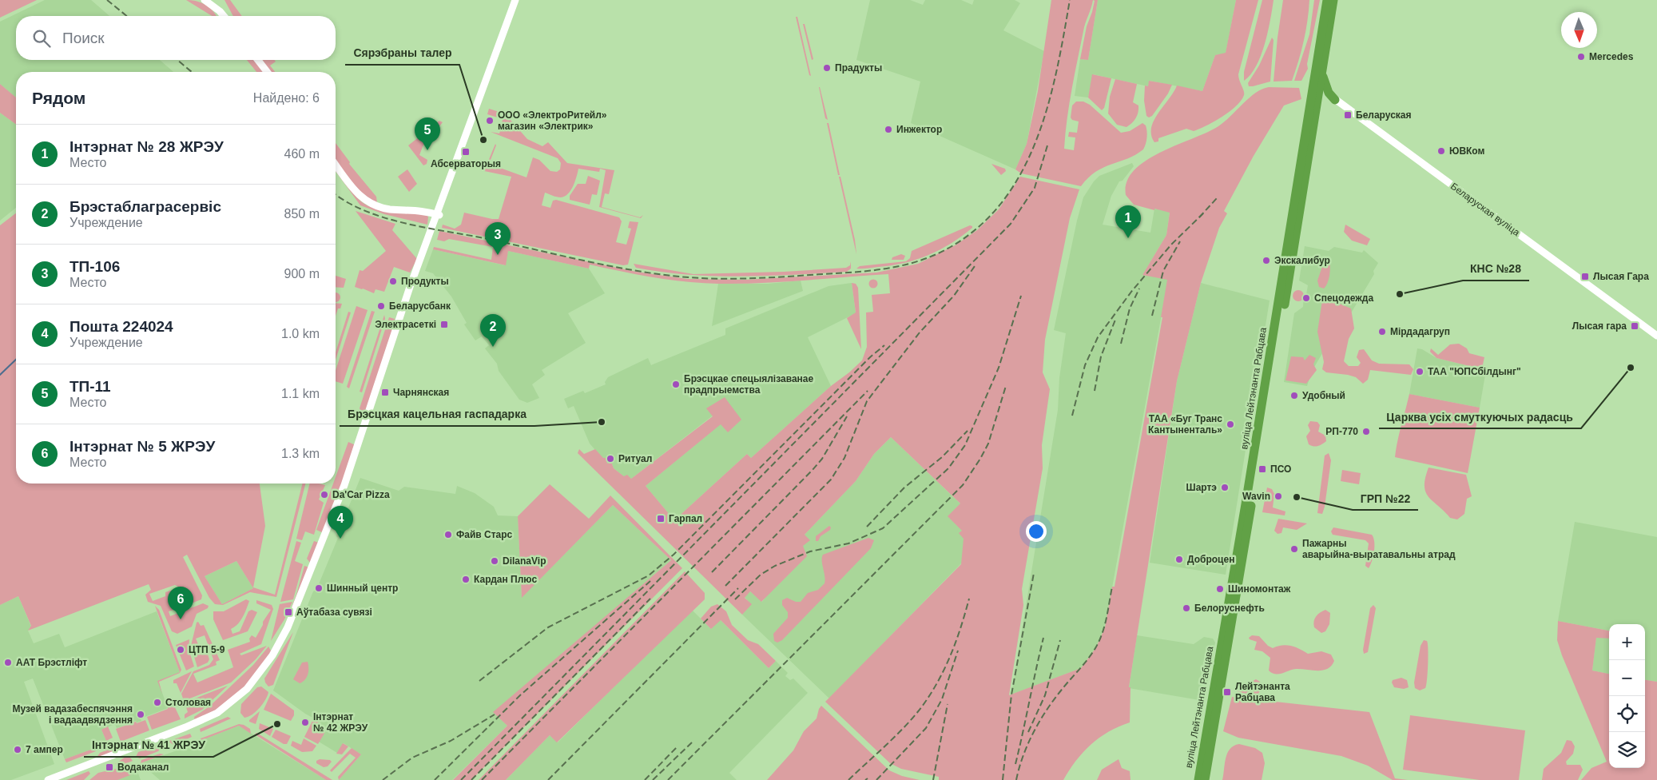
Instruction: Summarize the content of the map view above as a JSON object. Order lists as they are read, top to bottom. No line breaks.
{"streets":{"highway":["вуліца Лейтэнанта Рабцава"],"main road":["Беларуская вуліца"]},"crossings":[["Беларуская вуліца","вуліца Лейтэнанта Рабцава"]],"places":{"other":["Mercedes","Прадукты","ООО «ЭлектроРитейл» магазин «Электрик»","Инжектор","Сярэбраны талер","ЮВКом","Экскалибур","Продукты","КНС №28","Спецодежда","Беларусбанк","Мірдадагруп","Царква усіх смуткуючых радасць","ТАА \"ЮПСбілдынг\"","Брэсцкае спецыялізаванае прадпрыемства","Удобный","Брэсцкая кацельная гаспадарка","ТАА «Буг Транс Кантыненталь»","РП-770","Ритуал","Шартэ","Da'Car Pizza","Wavin","ГРП №22","Файв Старс","Пажарны аварыйна-выратавальны атрад","Доброцен","DilanaVip","Кардан Плюс","Шинный центр","Шиномонтаж","Белоруснефть","ЦТП 5-9","ААТ Брэстліфт","Столовая","Музей вадазабеспячэння і вадаадвядзення","Інтэрнат № 42 ЖРЭУ","Інтэрнат № 41 ЖРЭУ","7 ампер"],"transit":["Беларуская","Абсерваторыя","Лысая Гара","Электрасеткі","Лысая гара","Чарнянская","ПСО","Гарпал","Аўтабаза сувязі","Лейтэнанта Рабцава","Водаканал"]},"north":"bottom","page":{"search":"Поиск","heading":["Рядом","Найдено: 6"],"pins":["5","1","3","2","4","6"],"list":[{"mark":"1","name":"Інтэрнат № 28 ЖРЭУ","note":"Место","value":"460 m"},{"mark":"2","name":"Брэстаблаграсервіс","note":"Учреждение","value":"850 m"},{"mark":"3","name":"ТП-106","note":"Место","value":"900 m"},{"mark":"4","name":"Пошта 224024","note":"Учреждение","value":"1.0 km"},{"mark":"5","name":"ТП-11","note":"Место","value":"1.1 km"},{"mark":"6","name":"Інтэрнат № 5 ЖРЭУ","note":"Место","value":"1.3 km"}],"map_buttons":["+","−"]}}
